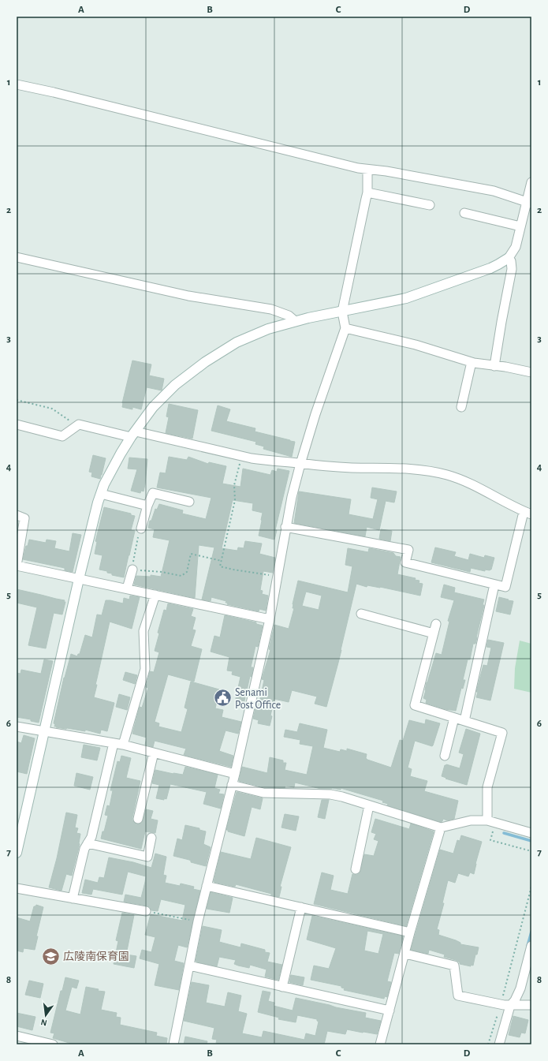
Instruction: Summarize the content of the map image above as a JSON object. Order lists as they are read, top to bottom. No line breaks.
{"places":{"public building":["Senami Post Office"],"school or university":["広陵南保育園"]},"north":"bottom","grid":{"columns":["A","B","C","D"],"rows":["1","2","3","4","5","6","7","8"]}}
